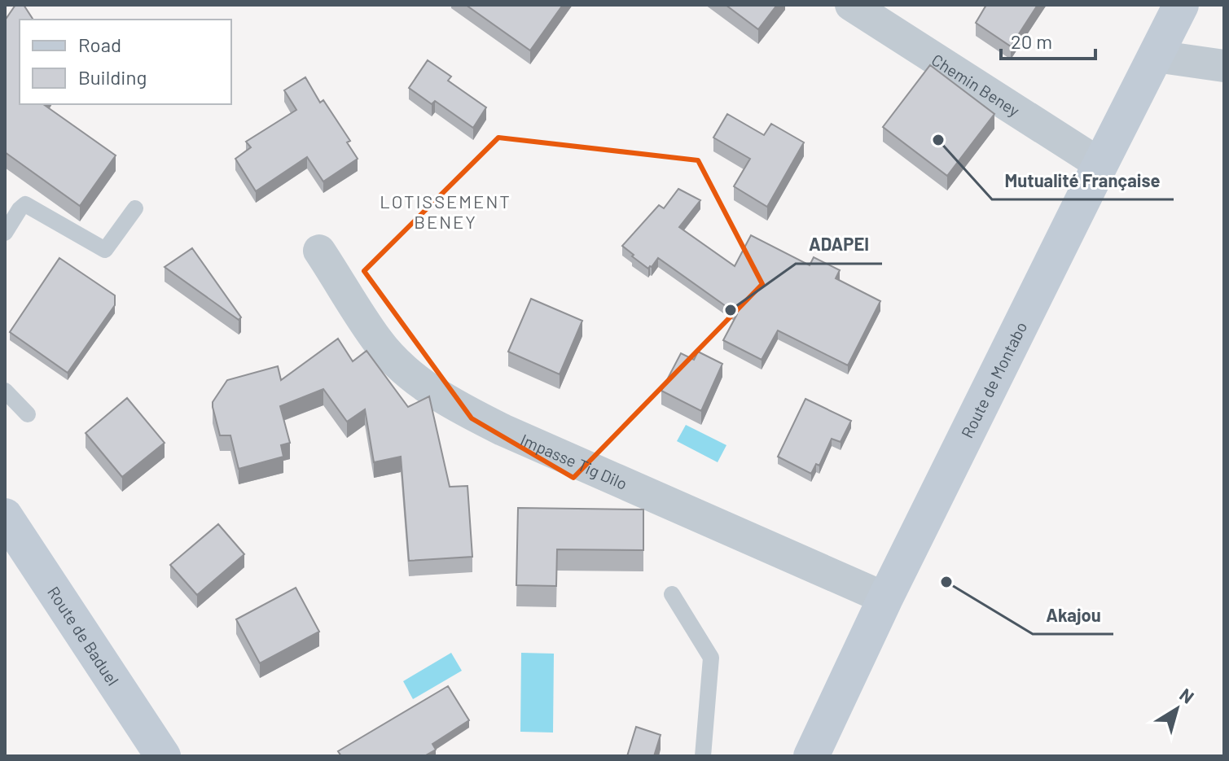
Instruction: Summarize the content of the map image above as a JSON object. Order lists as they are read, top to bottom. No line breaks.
{"streets":{"main road":["Route de Montabo","Route de Baduel"],"street":["Chemin Beney","Impasse Tig Dilo"]},"crossings":[["Chemin Beney","Route de Montabo"],["Route de Montabo","Impasse Tig Dilo"]],"districts":["LOTISSEMENT BENEY"],"places":["Mutualité Française","ADAPEI","Akajou"],"legend":["Road","Building"],"scale_bar":"20 m","north":"top right"}
